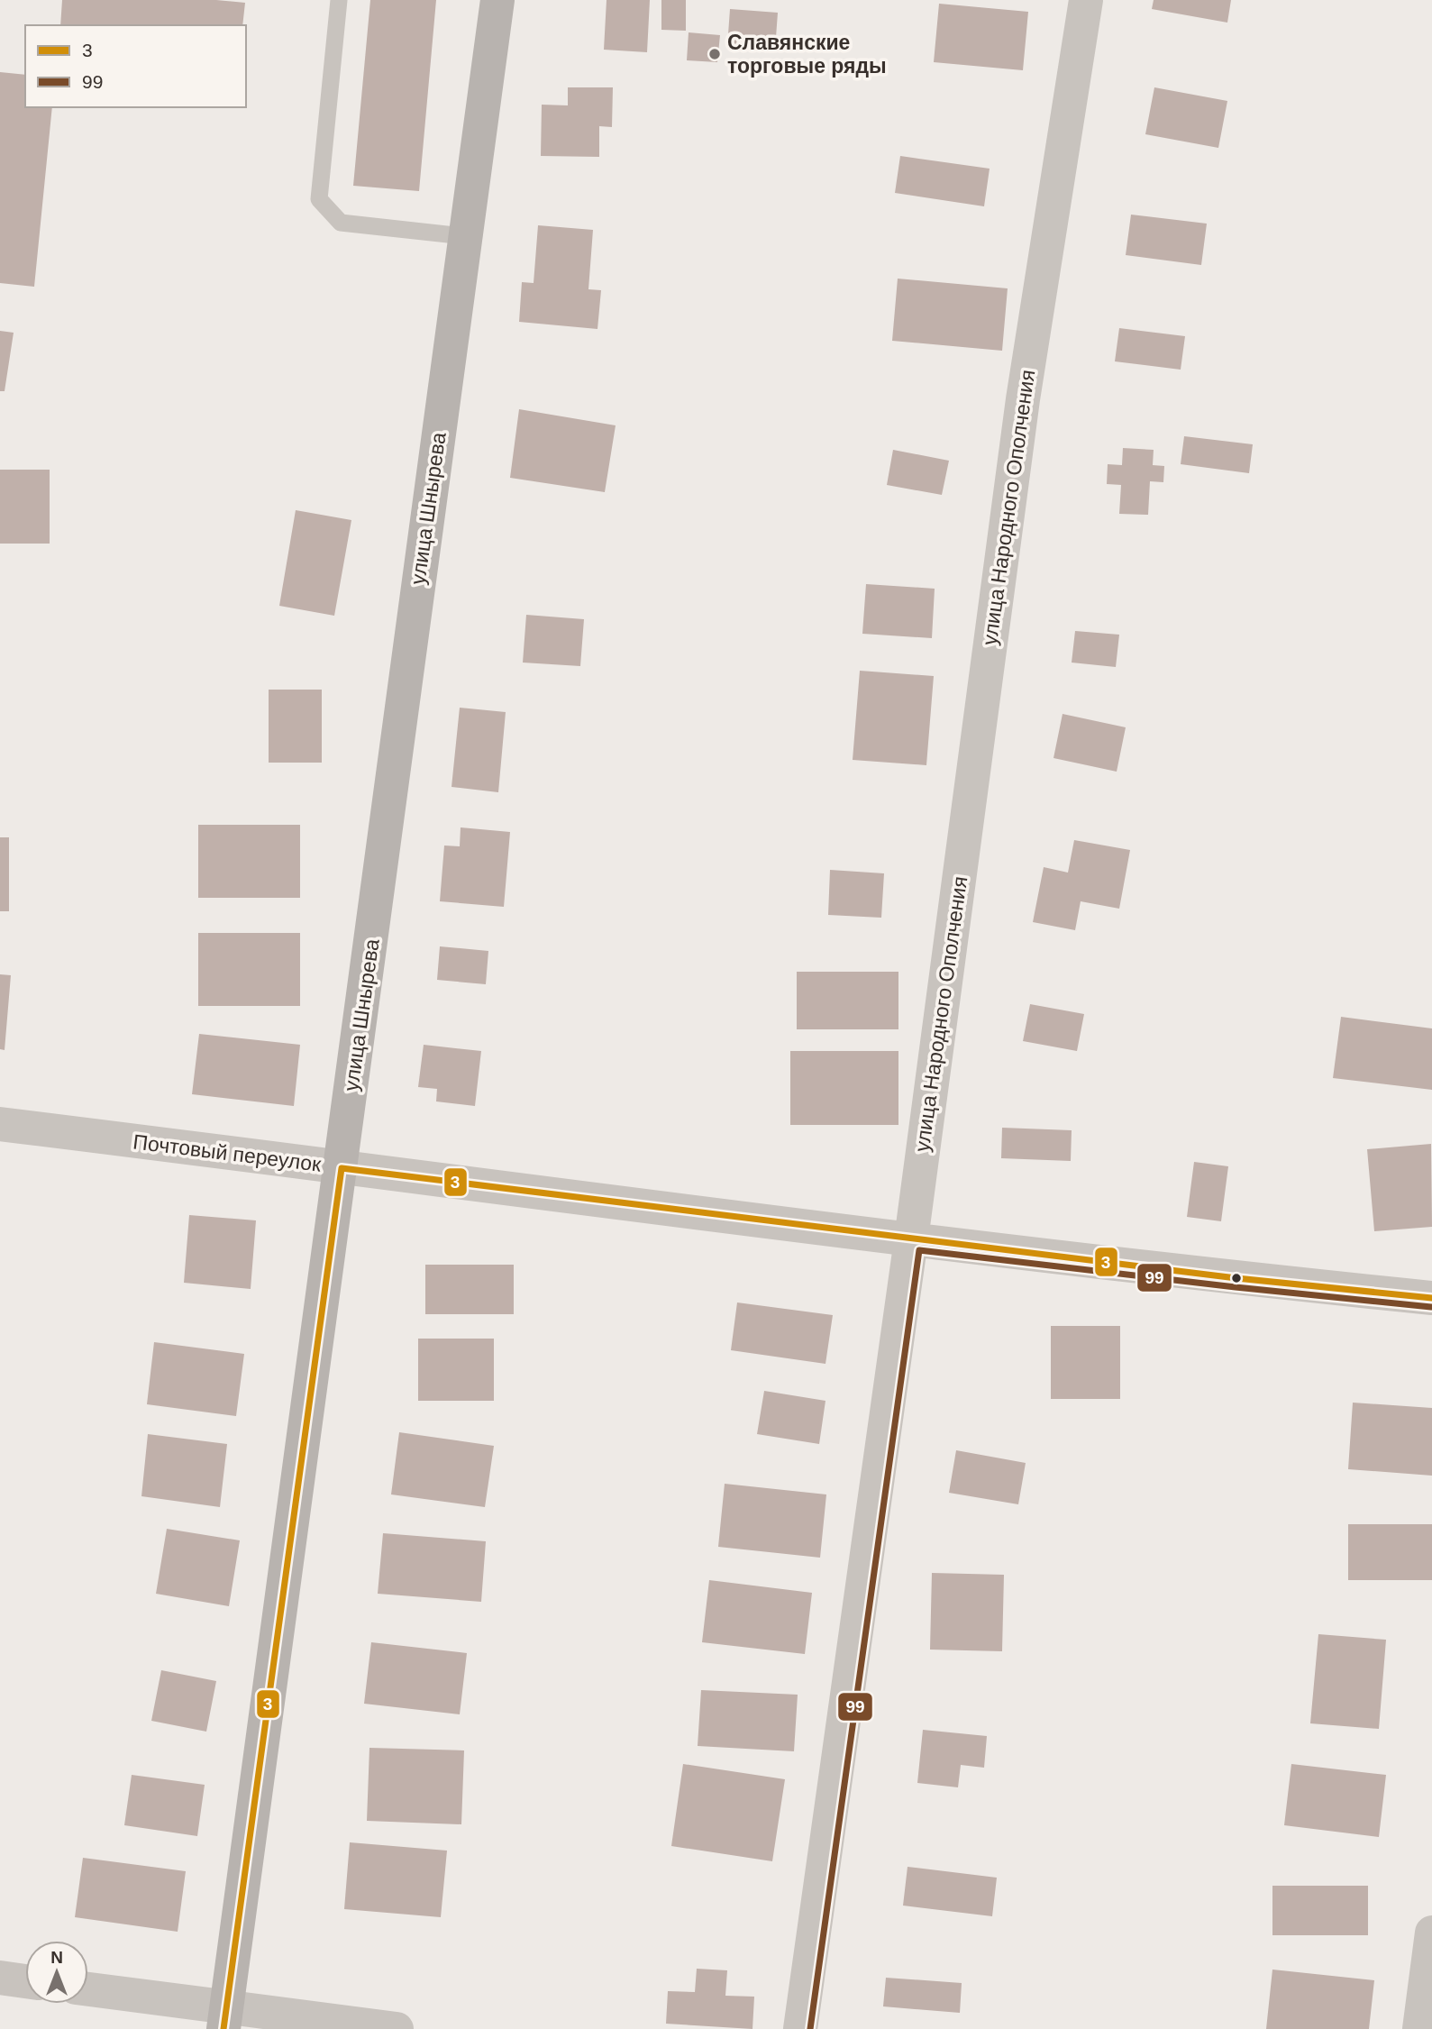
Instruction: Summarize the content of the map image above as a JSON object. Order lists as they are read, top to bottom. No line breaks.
{"streets":{"street":["улица Народного Ополчения","улица Шнырева","Почтовый переулок"]},"crossings":[["улица Народного Ополчения","Почтовый переулок"],["улица Шнырева","Почтовый переулок"]],"places":["Славянские торговые ряды"],"lines":["transit line 3","transit line 99"],"legend":["3","99"],"north":"top"}
